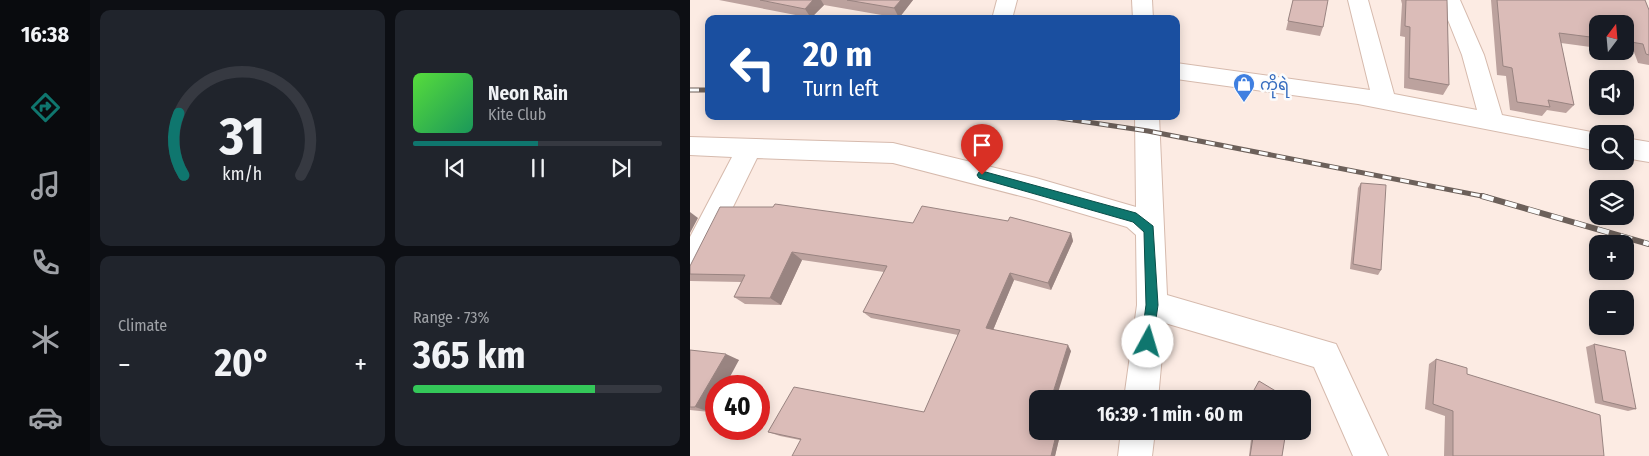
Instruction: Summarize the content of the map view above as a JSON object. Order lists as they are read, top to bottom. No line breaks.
{"places":{"shop":["ကိုရဲ"]},"north":"top","page":{"tabs":"16:38","map_buttons":["+","−"],"turn":["20 m","Turn left"],"song":["Neon Rain","Kite Club"],"tile":["Climate",["Range · 73%","365 km"]],"heat":["−","20°","+"],"limit":"40","trip":"16:39 · 1 min · 60 m","gauge":["31","km/h"]}}
